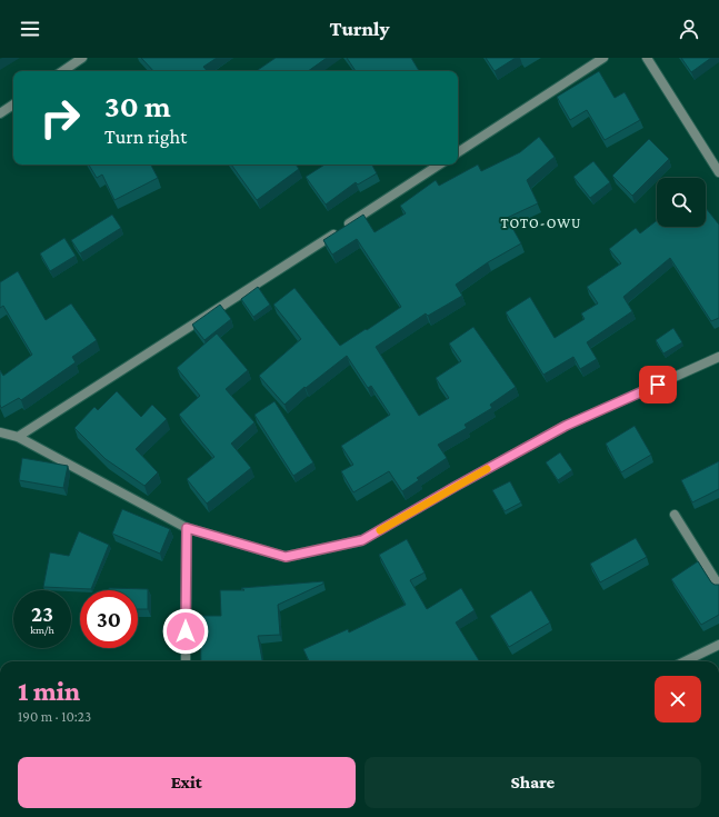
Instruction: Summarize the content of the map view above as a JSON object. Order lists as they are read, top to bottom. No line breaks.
{"districts":["TOTO-OWU"],"page":{"header":"Turnly","turn":["30 m","Turn right"],"speed":"23 km/h","limit":"30","heading":["1 min","190 m · 10:23"],"buttons":["Exit","Share"]}}
